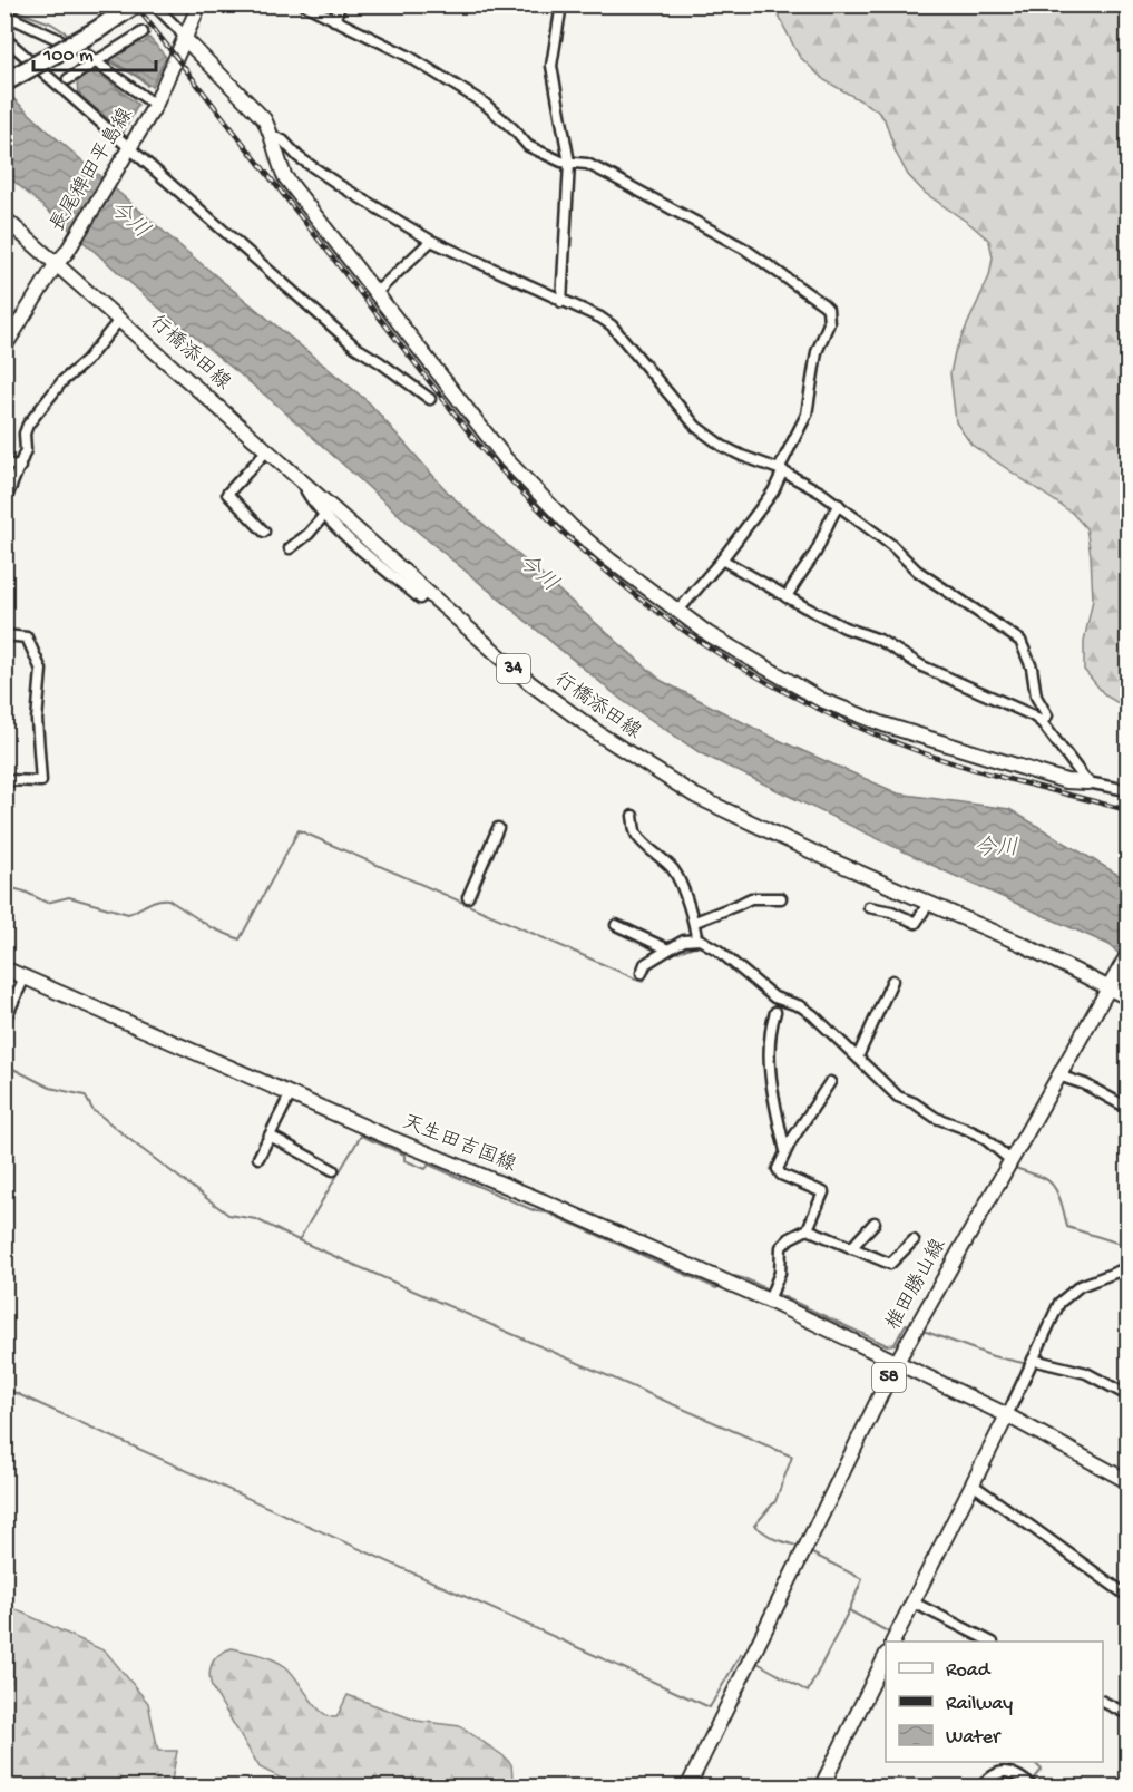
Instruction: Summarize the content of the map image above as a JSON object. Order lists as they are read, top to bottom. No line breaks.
{"streets":{"main road":["長尾稗田平島線","行橋添田線","34","天生田吉国線","椎田勝山線","58"]},"crossings":[["長尾稗田平島線","行橋添田線"],["行橋添田線","椎田勝山線"],["天生田吉国線","椎田勝山線"]],"water":["今川"],"legend":["Road","Railway","Water"],"scale_bar":"100 m"}
